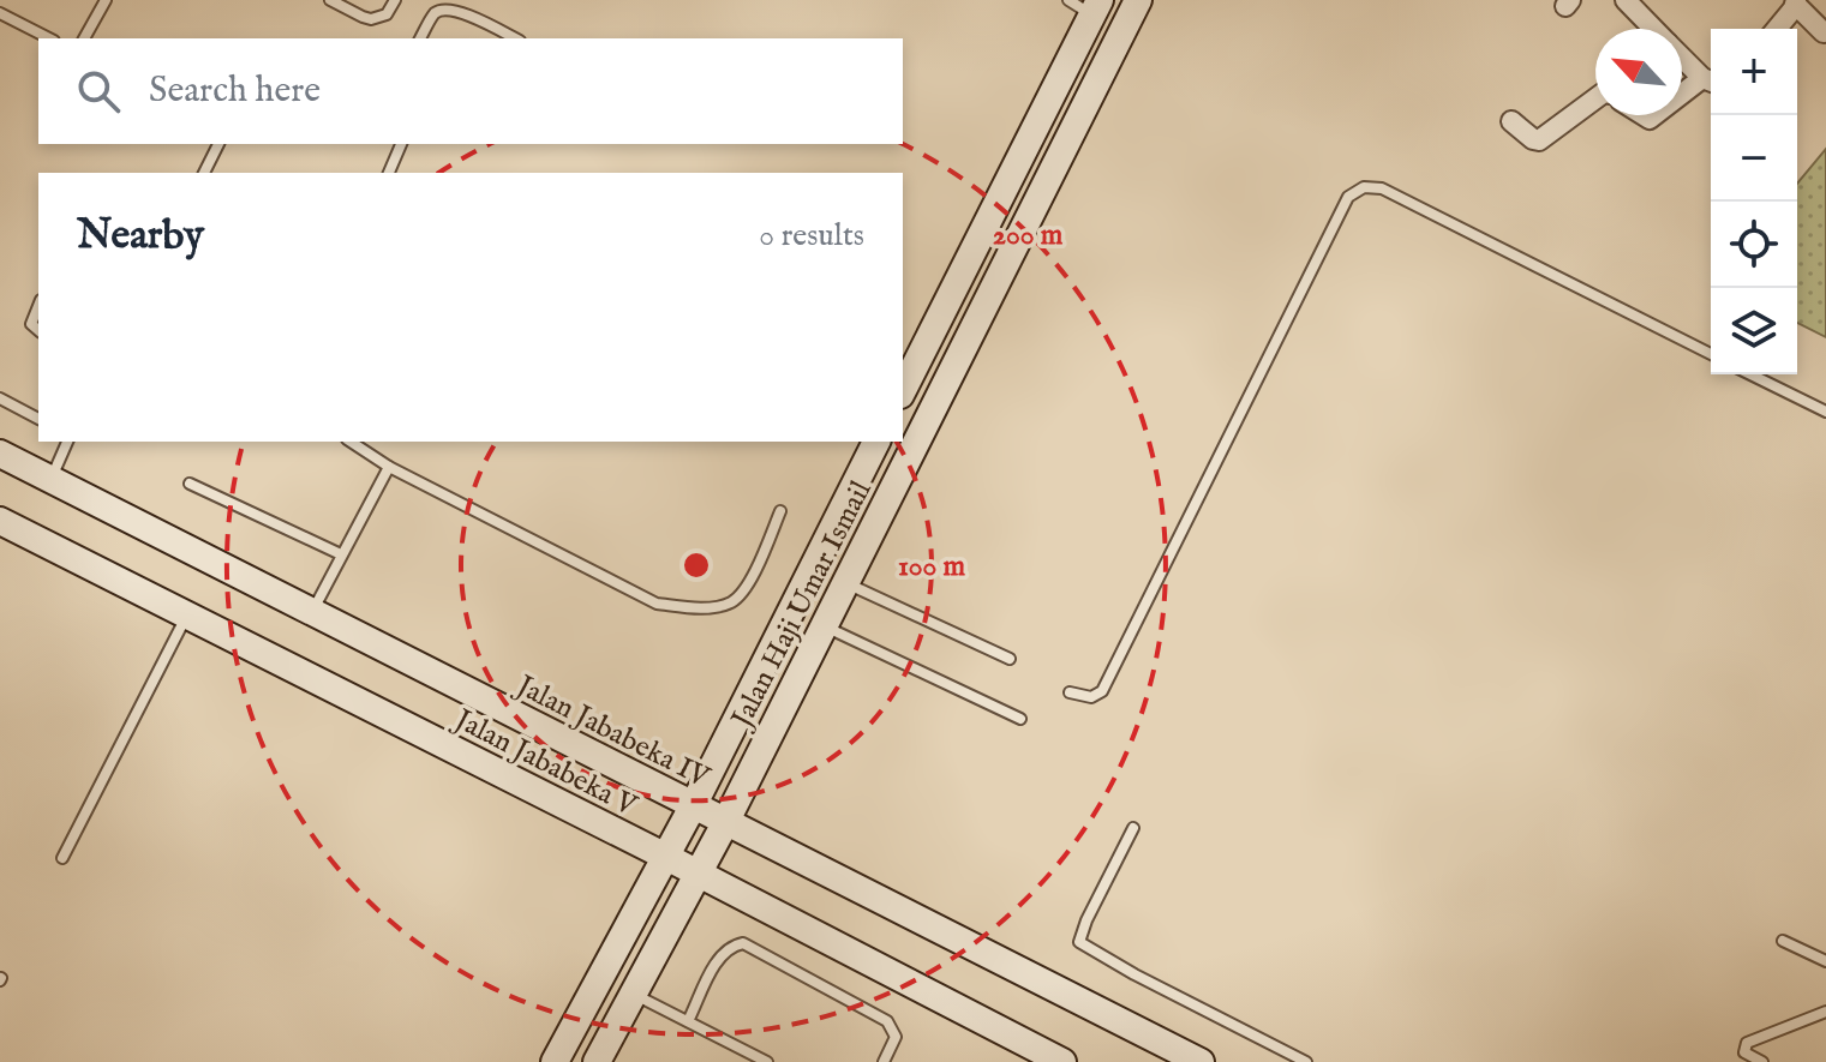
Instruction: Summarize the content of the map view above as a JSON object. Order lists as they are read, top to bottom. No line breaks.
{"streets":{"street":["Jalan Haji Umar Ismail","Jalan Jababeka IV","Jalan Jababeka V"]},"crossings":[["Jalan Haji Umar Ismail","Jalan Jababeka IV"],["Jalan Haji Umar Ismail","Jalan Jababeka V"]],"north":"top left","page":{"map_buttons":["+","−"],"search":"Search here","heading":["Nearby","0 results"]},"rings":["200 m","100 m"]}
